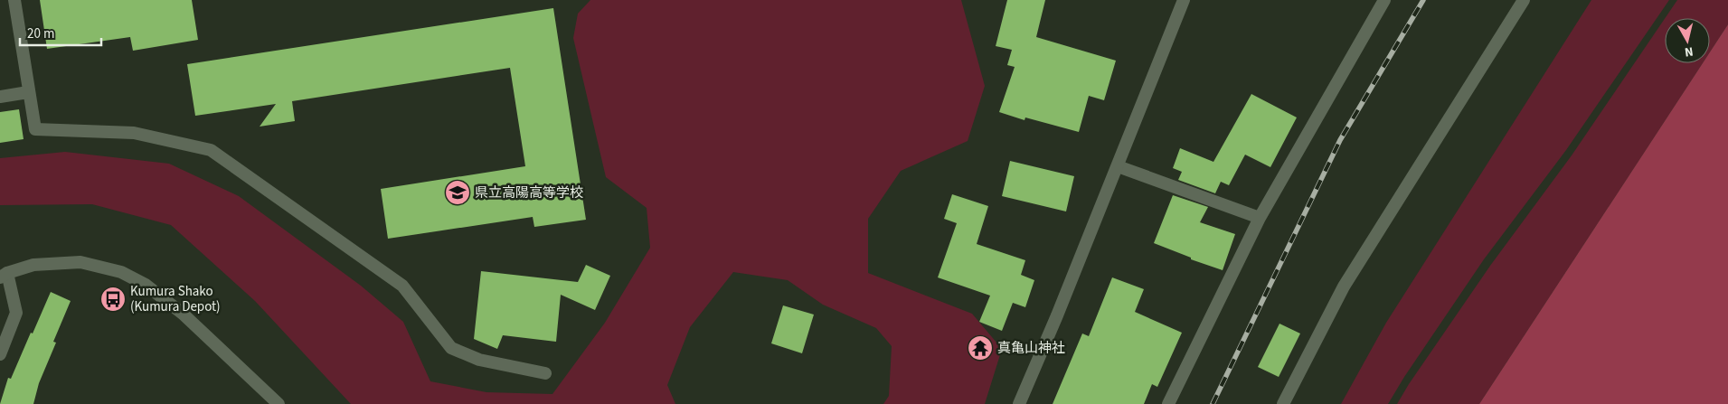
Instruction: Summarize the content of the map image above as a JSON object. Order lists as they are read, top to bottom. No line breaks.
{"places":{"school or university":["県立高陽高等学校"],"bus stop":["Kumura Shako (Kumura Depot)"],"temple":["真亀山神社"]},"scale_bar":"20 m","north":"bottom"}
